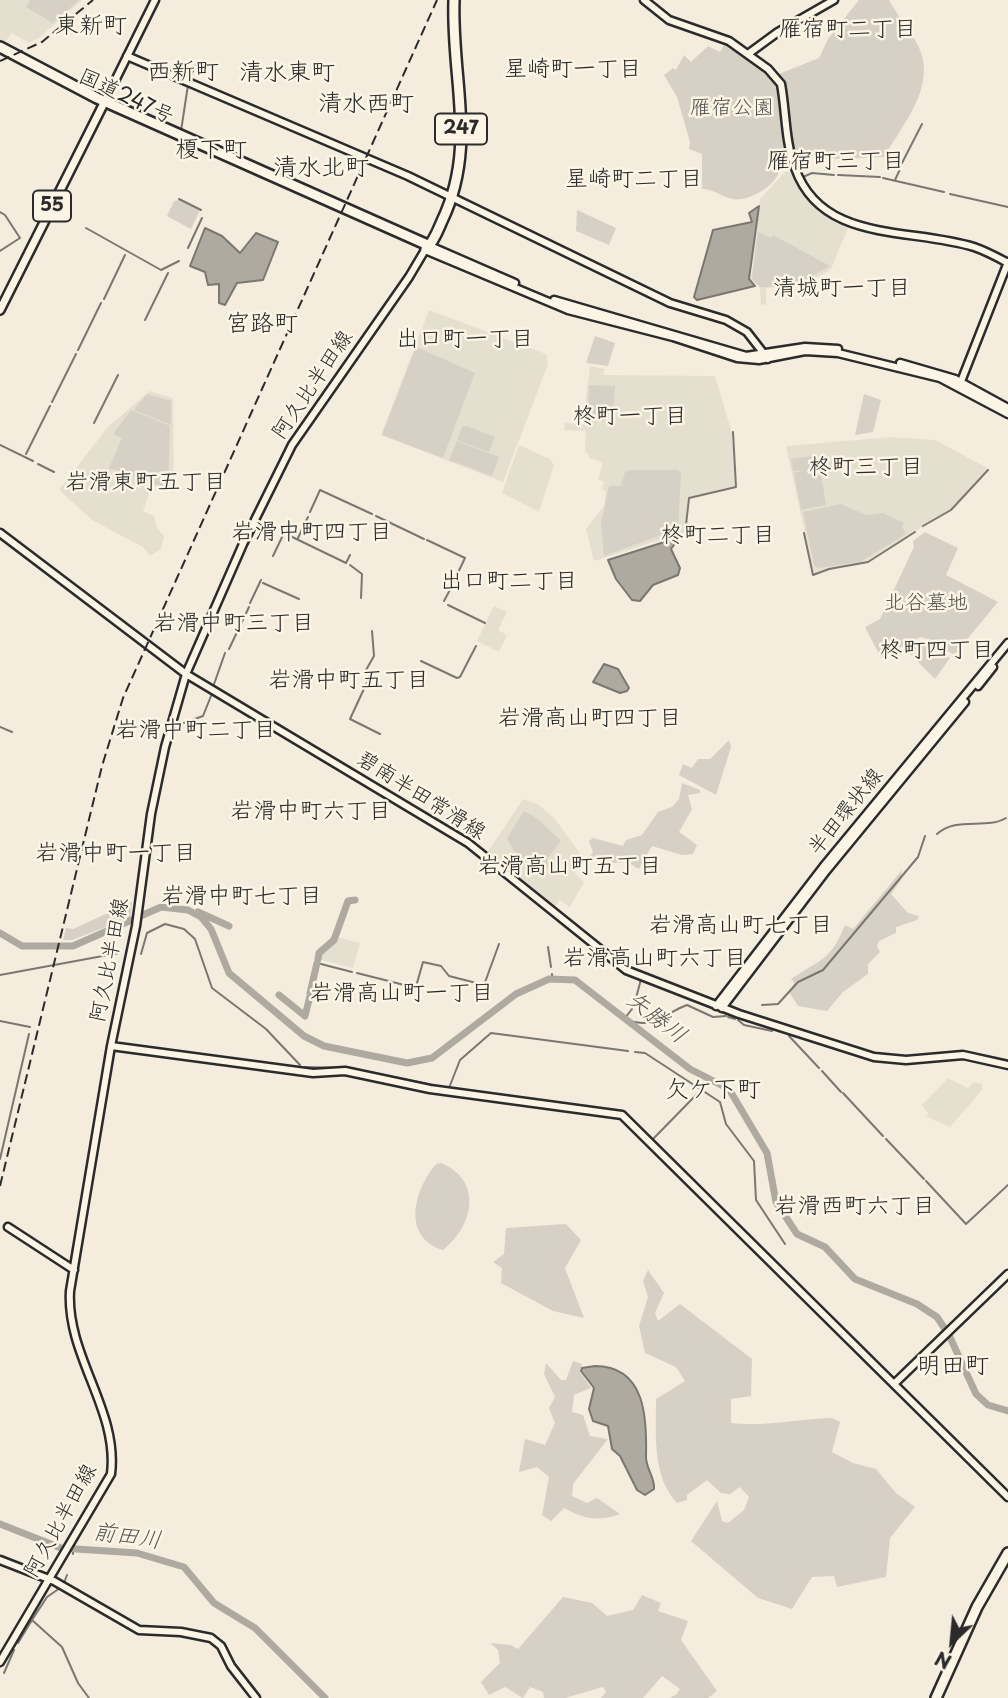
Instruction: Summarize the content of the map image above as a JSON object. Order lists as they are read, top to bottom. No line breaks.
{"streets":{"highway":["国道247号","247"],"main road":["55","阿久比半田線","碧南半田常滑線","半田環状線"]},"crossings":[["国道247号","247"],["国道247号","55"],["国道247号","阿久比半田線"],["247","阿久比半田線"],["阿久比半田線","碧南半田常滑線"],["碧南半田常滑線","半田環状線"]],"districts":["東新町","雁宿町二丁目","星崎町一丁目","西新町","清水東町","清水西町","榎下町","雁宿町三丁目","清水北町","星崎町二丁目","清城町一丁目","宮路町","出口町一丁目","柊町一丁目","柊町三丁目","岩滑東町五丁目","岩滑中町四丁目","柊町二丁目","出口町二丁目","岩滑中町三丁目","柊町四丁目","岩滑中町五丁目","岩滑高山町四丁目","岩滑中町二丁目","岩滑中町六丁目","岩滑中町一丁目","岩滑高山町五丁目","岩滑中町七丁目","岩滑高山町七丁目","岩滑高山町六丁目","岩滑高山町一丁目","欠ケ下町","岩滑西町六丁目","明田町"],"water":["矢勝川","前田川"],"parks":["雁宿公園","北谷墓地"],"north":"bottom left"}
